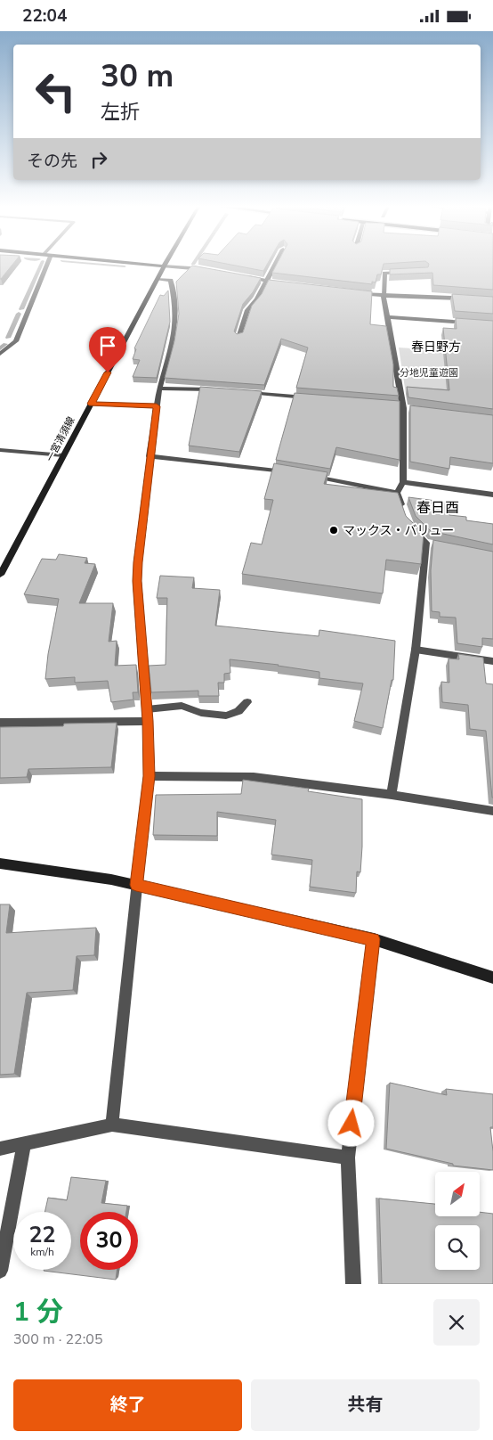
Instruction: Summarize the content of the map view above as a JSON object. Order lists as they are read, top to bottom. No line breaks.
{"streets":{"main road":["一宮清須線"]},"districts":["春日野方","春日酉"],"parks":["分地児童遊園"],"places":["マックス・バリュー"],"north":"top right","page":{"status":"22:04","turn":["30 m","左折"],"then":"その先","speed":"22 km/h","limit":"30","heading":["1 分","300 m · 22:05"],"buttons":["終了","共有"]}}
